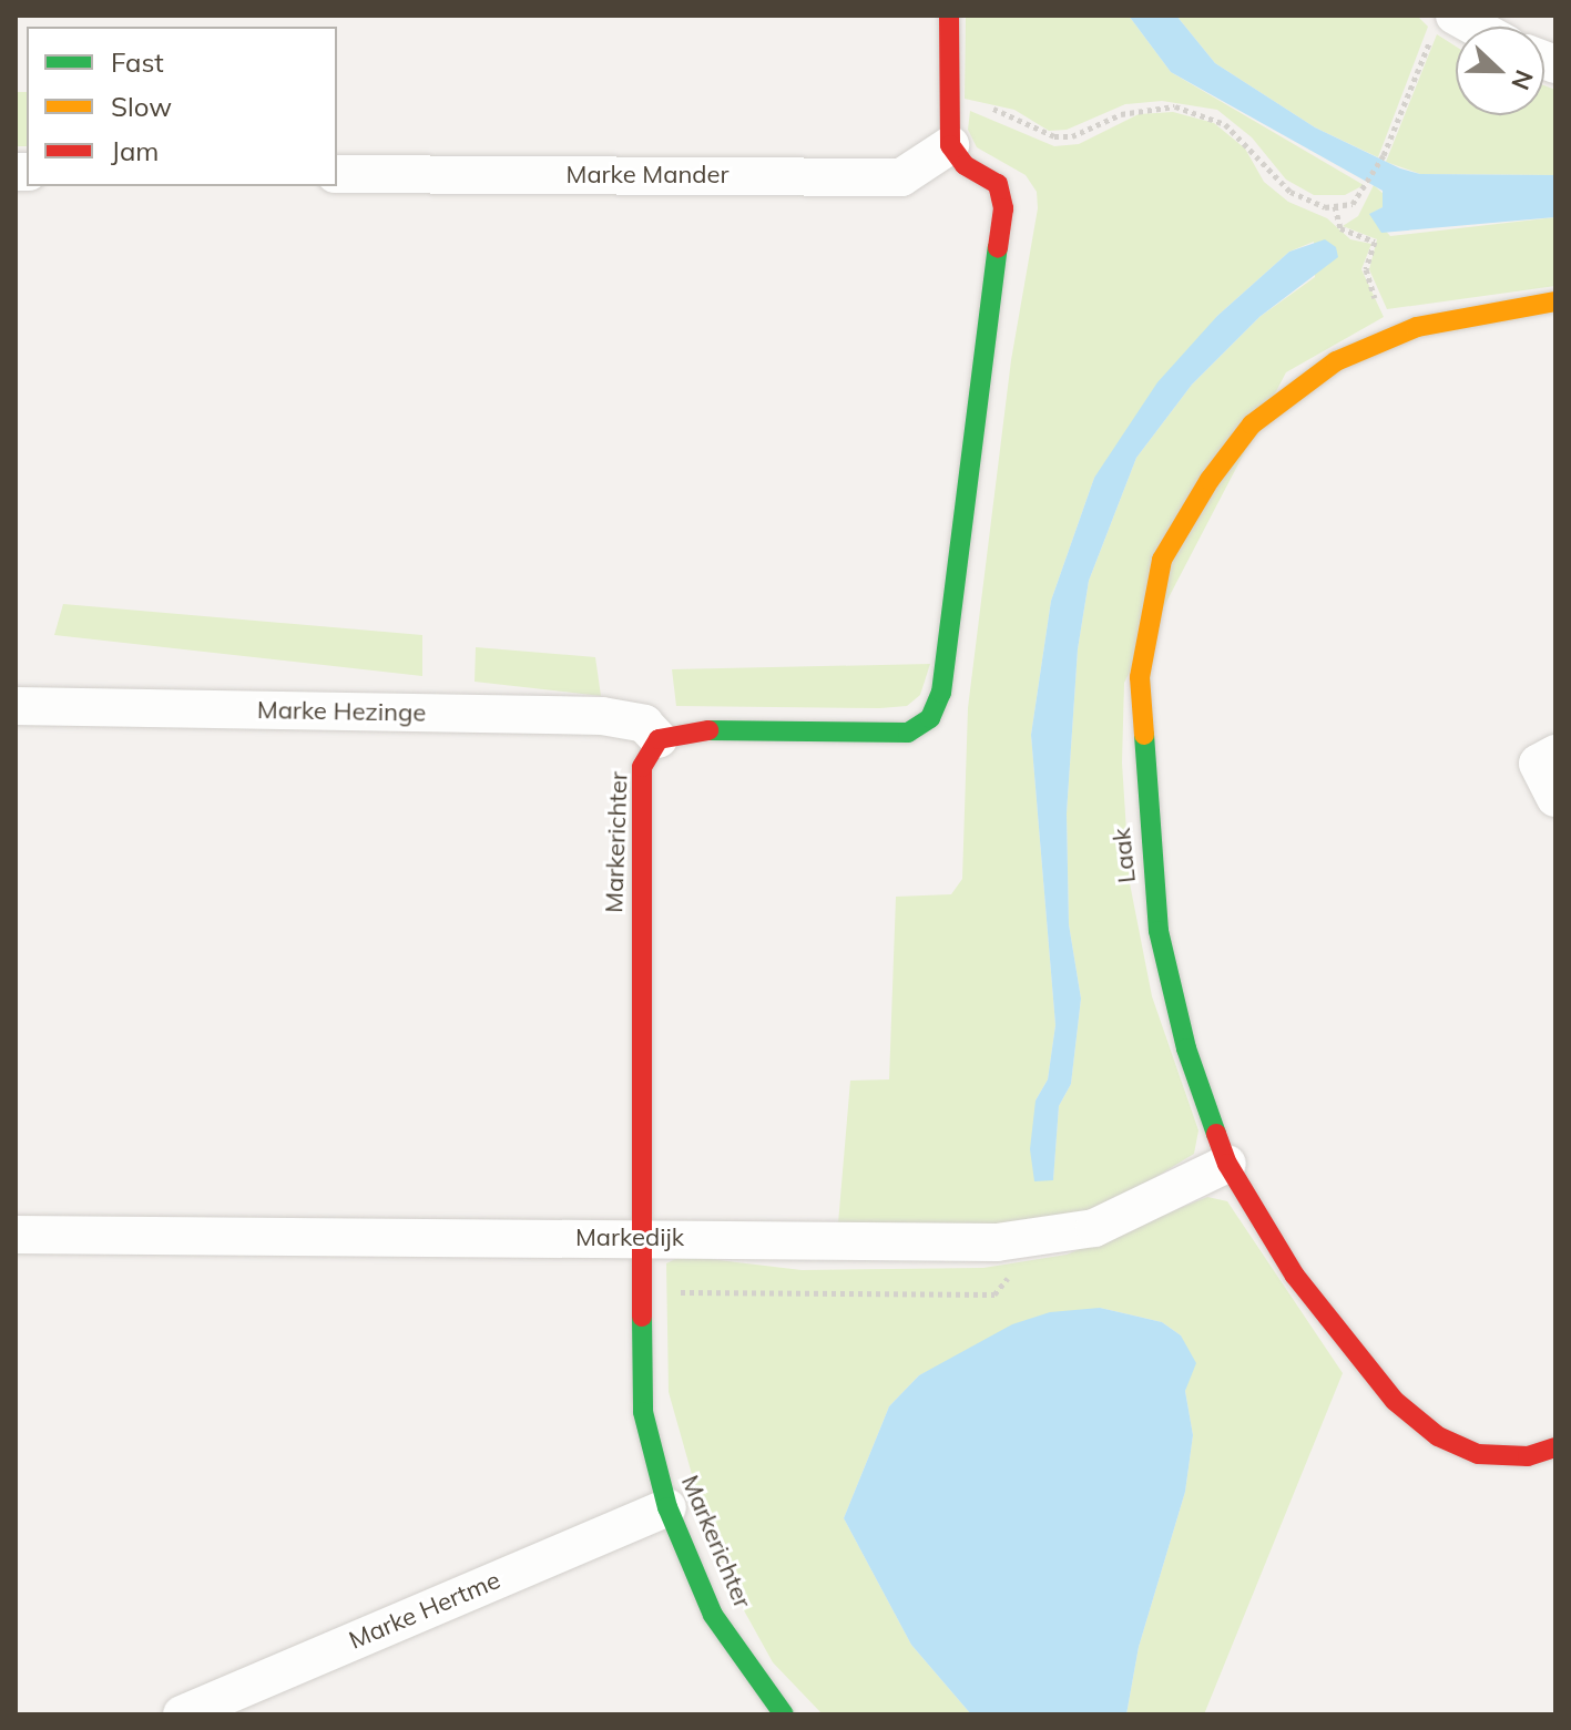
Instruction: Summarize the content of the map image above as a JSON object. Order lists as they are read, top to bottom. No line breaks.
{"streets":{"street":["Marke Mander","Marke Hezinge","Markerichter","Laak","Markedijk","Marke Hertme"]},"crossings":[["Marke Hezinge","Markerichter"],["Markerichter","Markedijk"],["Markerichter","Marke Hertme"],["Laak","Markedijk"]],"legend":["Fast","Slow","Jam"],"north":"right"}
